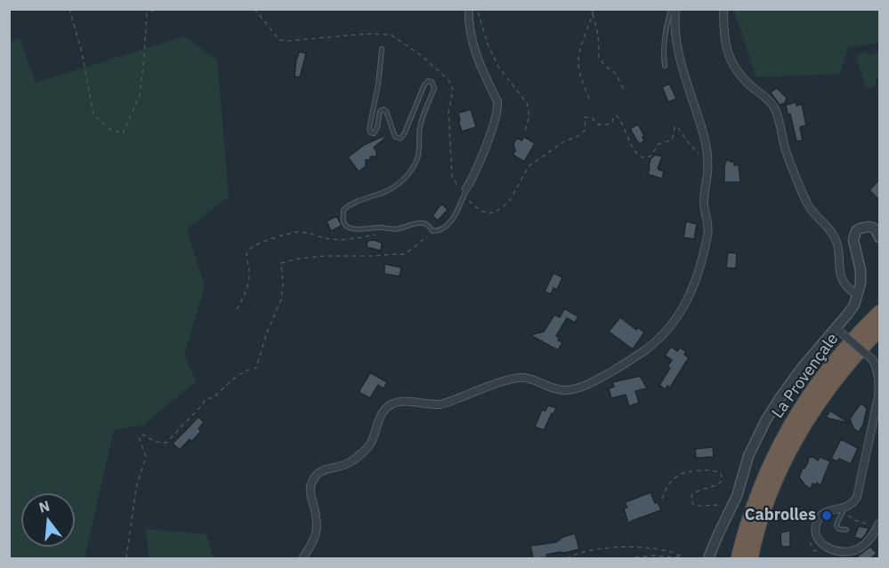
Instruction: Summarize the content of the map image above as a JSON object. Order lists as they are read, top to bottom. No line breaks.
{"streets":{"highway":["La Provençale"]},"places":["Cabrolles"],"north":"top"}
